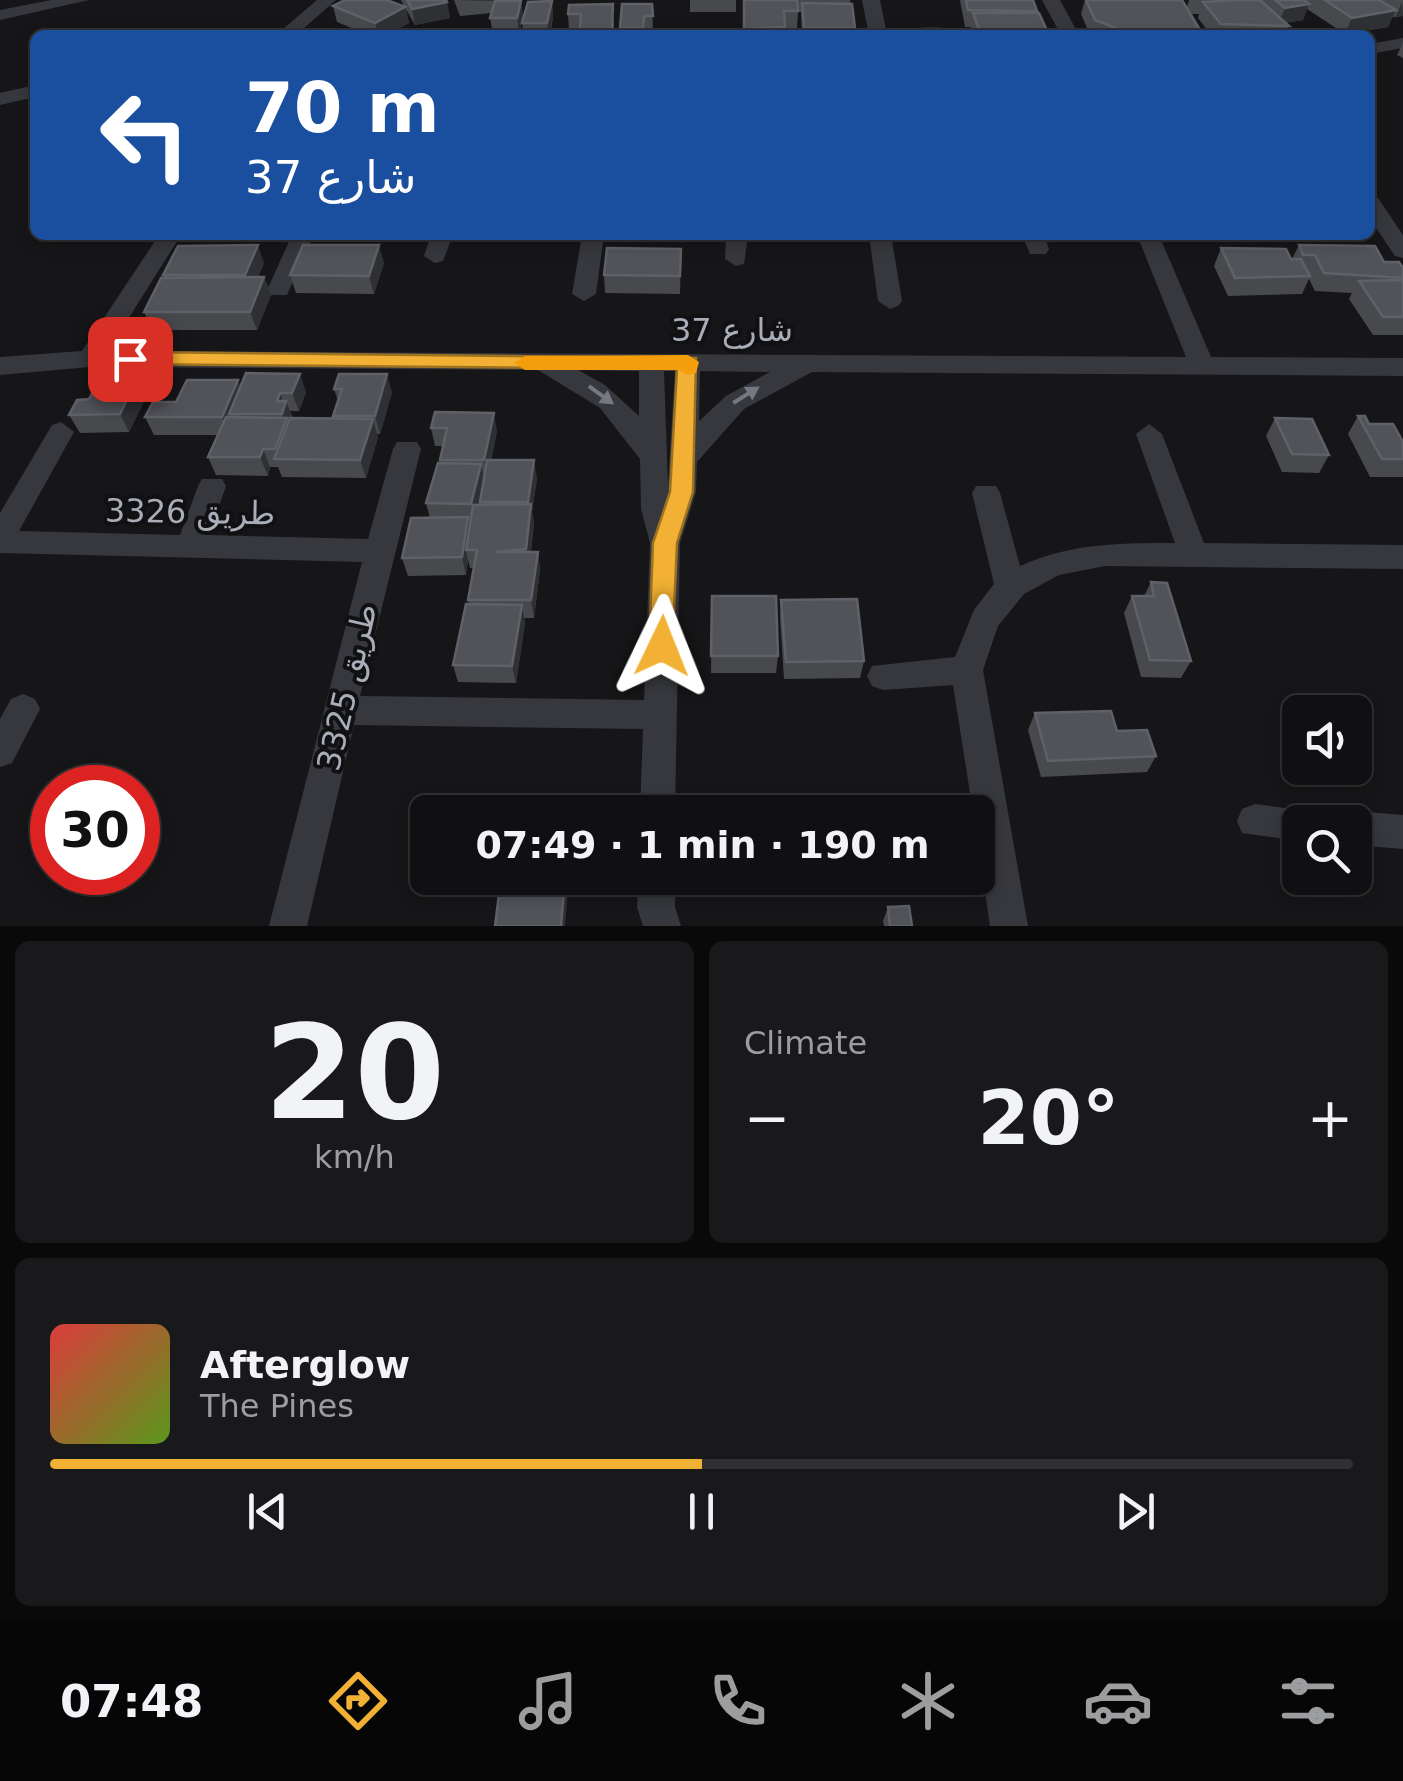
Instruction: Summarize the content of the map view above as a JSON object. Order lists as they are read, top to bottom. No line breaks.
{"streets":{"street":["شارع 37","طريق 3326","طريق 3325"]},"crossings":[["طريق 3326","طريق 3325"]],"page":{"turn":["70 m","شارع 37"],"limit":"30","trip":"07:49 · 1 min · 190 m","tile":[["20","km/h"],"Climate"],"heat":["−","20°","+"],"song":["Afterglow","The Pines"],"tabs":"07:48"}}
